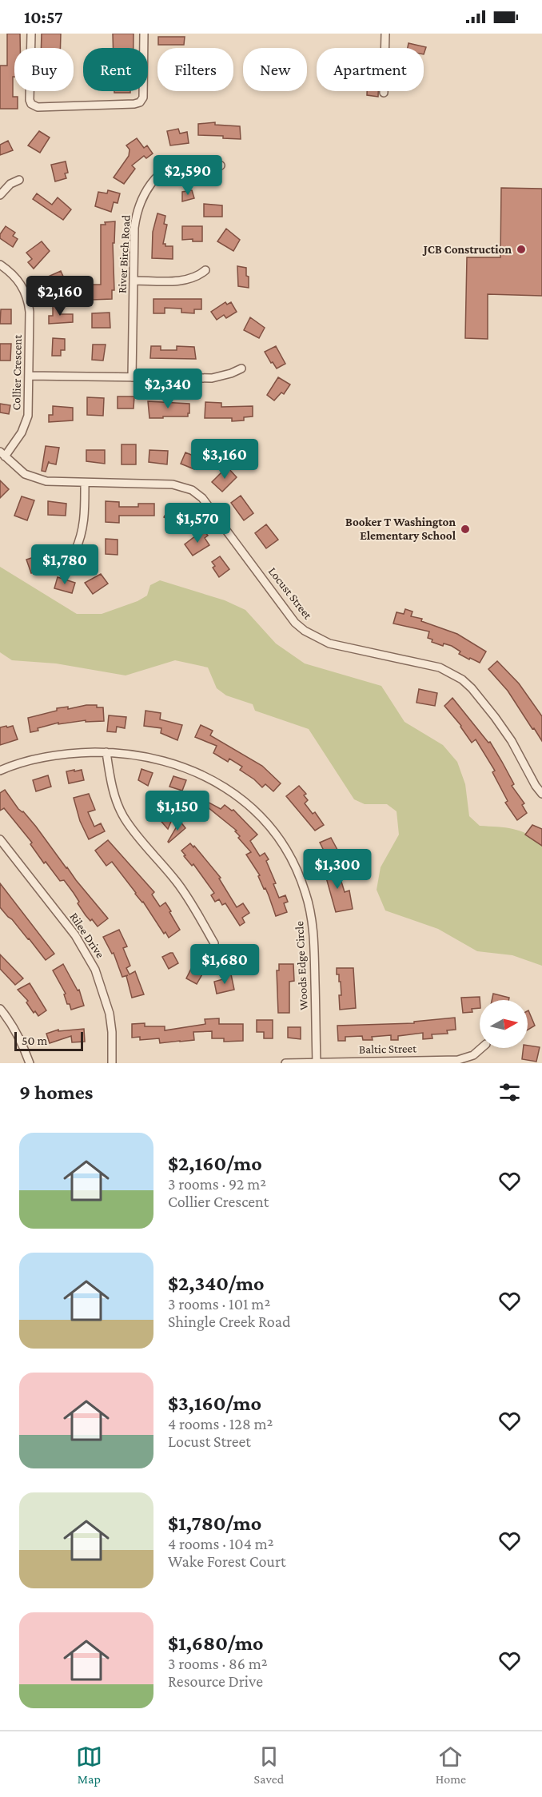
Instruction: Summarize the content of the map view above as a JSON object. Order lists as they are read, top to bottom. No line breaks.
{"streets":{"street":["River Birch Road","Collier Crescent","Locust Street","Rilee Drive","Woods Edge Circle","Baltic Street"]},"crossings":[["Collier Crescent","Locust Street"],["Woods Edge Circle","Baltic Street"]],"places":["JCB Construction","Booker T Washington Elementary School"],"scale_bar":"50 m","north":"right","page":{"status":"10:57","chip":["Buy","Rent","Filters","New","Apartment"],"price":["$2,590","$2,160","$2,340","$3,160","$1,570","$1,780","$1,150","$1,300","$1,680"],"scale":"50 m","heading":"9 homes","list":[{"name":"$2,160/mo","note":"3 rooms · 92 m² · Collier Crescent"},{"name":"$2,340/mo","note":"3 rooms · 101 m² · Shingle Creek Road"},{"name":"$3,160/mo","note":"4 rooms · 128 m² · Locust Street"},{"name":"$1,780/mo","note":"4 rooms · 104 m² · Wake Forest Court"},{"name":"$1,680/mo","note":"3 rooms · 86 m² · Resource Drive"}],"tabs":["Map","Saved","Home"]}}
